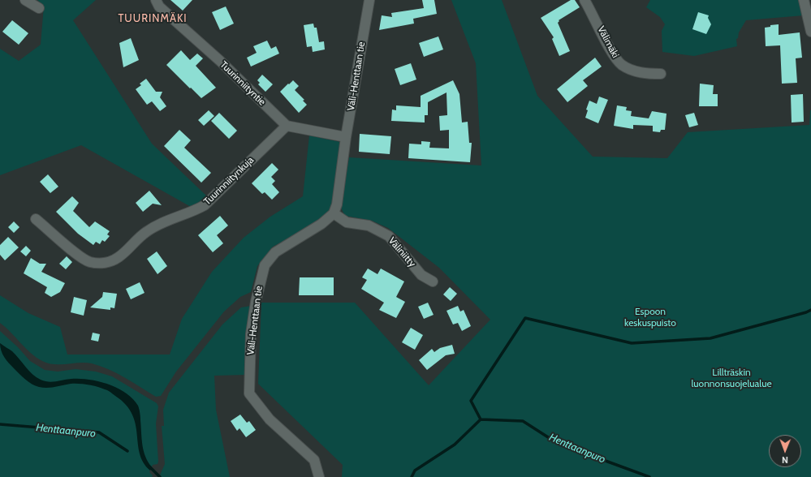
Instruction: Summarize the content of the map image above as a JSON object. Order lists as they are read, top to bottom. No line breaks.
{"streets":{"street":["Välimäki","Väli-Henttaan tie","Tuurinniityntie","Tuurinniitynkuja","Väliniitty"]},"crossings":[["Väli-Henttaan tie","Väliniitty"],["Tuurinniityntie","Tuurinniitynkuja"]],"districts":["TUURINMÄKI"],"water":["Henttaanpuro"],"parks":["Espoon keskuspuisto","Lillträskin luonnonsuojelualue"],"north":"bottom"}
